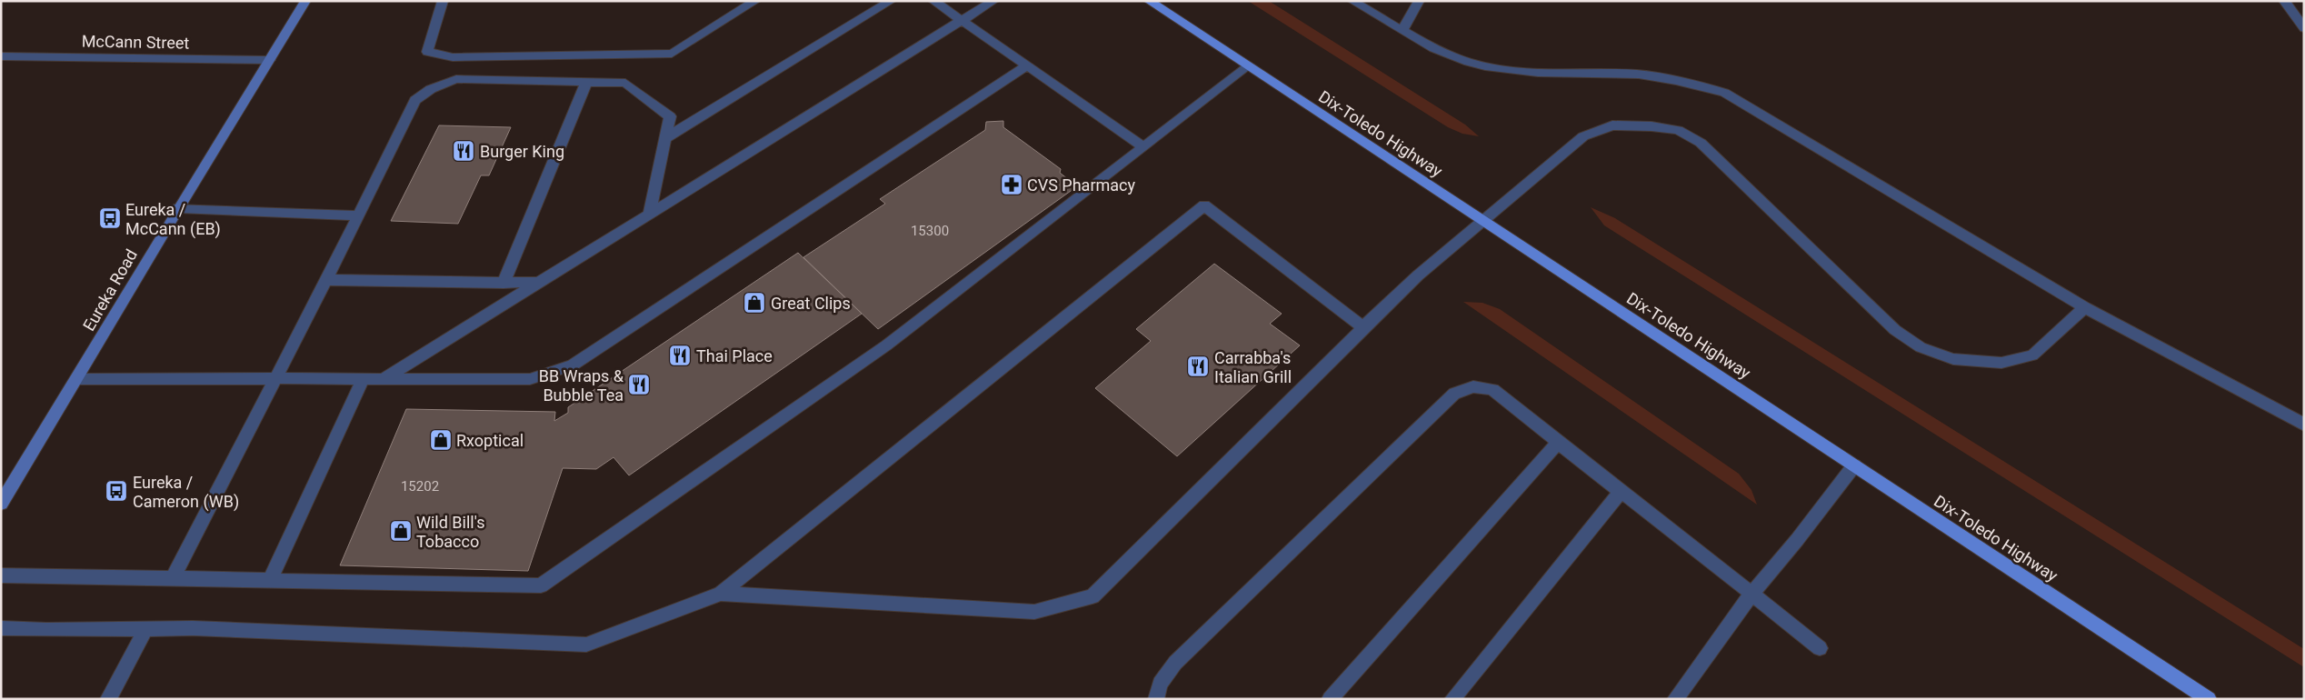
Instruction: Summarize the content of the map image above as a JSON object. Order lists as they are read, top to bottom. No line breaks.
{"streets":{"main road":["Dix-Toledo Highway","Eureka Road"],"street":["McCann Street"]},"crossings":[["McCann Street","Eureka Road"]],"places":{"restaurant":["Burger King","Thai Place","Carrabba's Italian Grill","BB Wraps & Bubble Tea"],"pharmacy":["CVS Pharmacy"],"bus stop":["Eureka / McCann (EB)","Eureka / Cameron (WB)"],"shop":["Great Clips","Rxoptical","Wild Bill's Tobacco"]},"house_numbers":["15300","15202"]}
